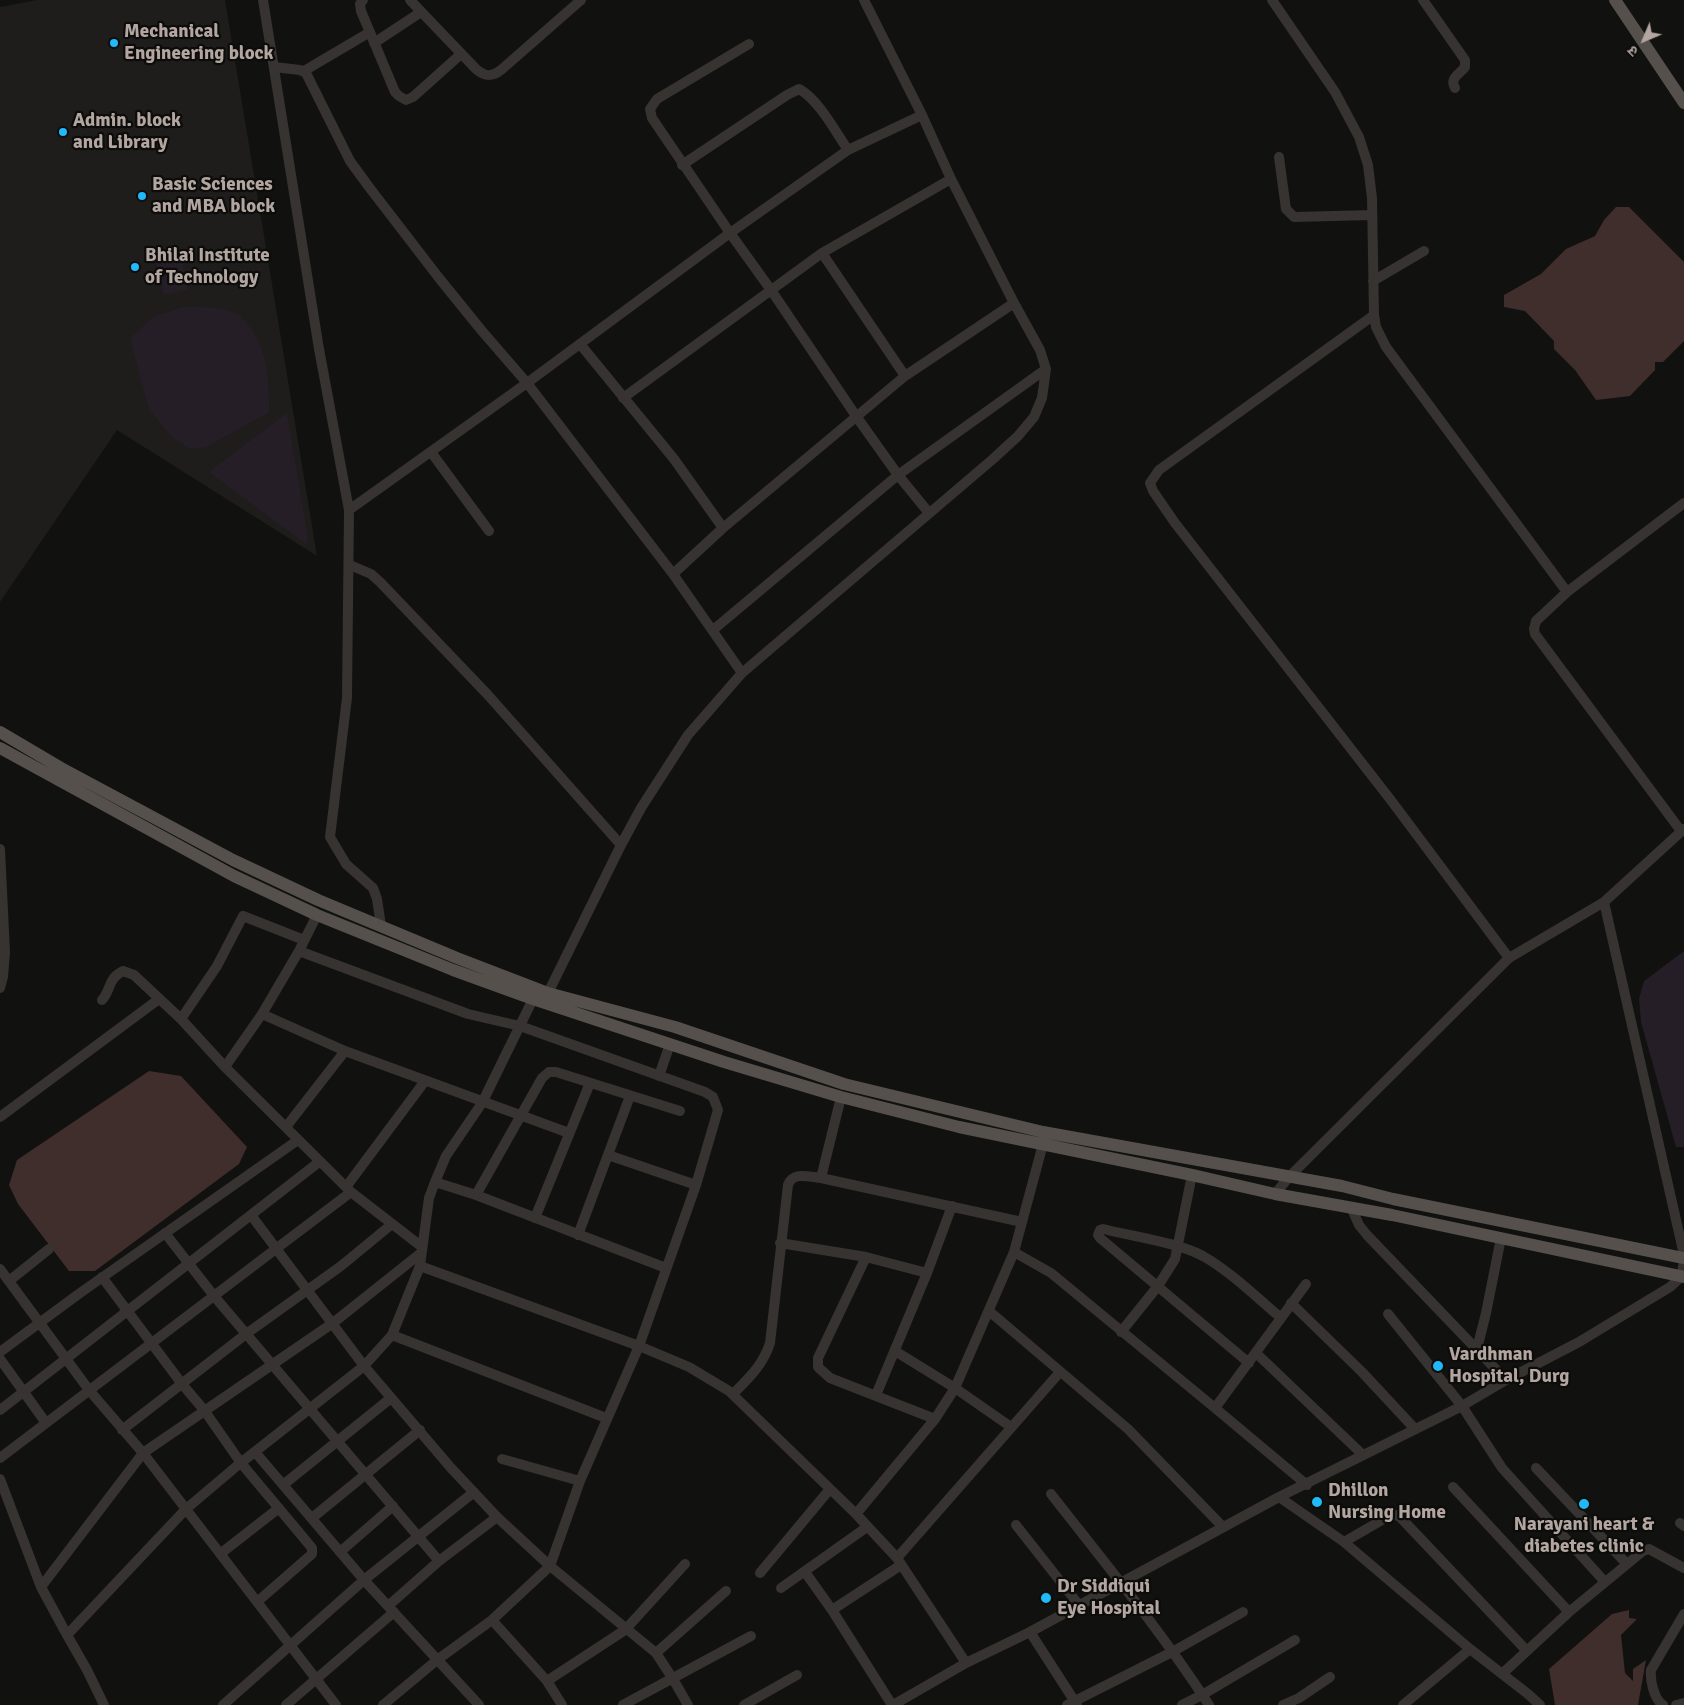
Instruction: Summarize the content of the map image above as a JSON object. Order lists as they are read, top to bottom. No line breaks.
{"places":["Mechanical Engineering block","Admin. block and Library","Basic Sciences and MBA block","Bhilai Institute of Technology","Vardhman Hospital, Durg","Dhillon Nursing Home","Narayani heart & diabetes clinic","Dr Siddiqui Eye Hospital"],"north":"bottom left"}
